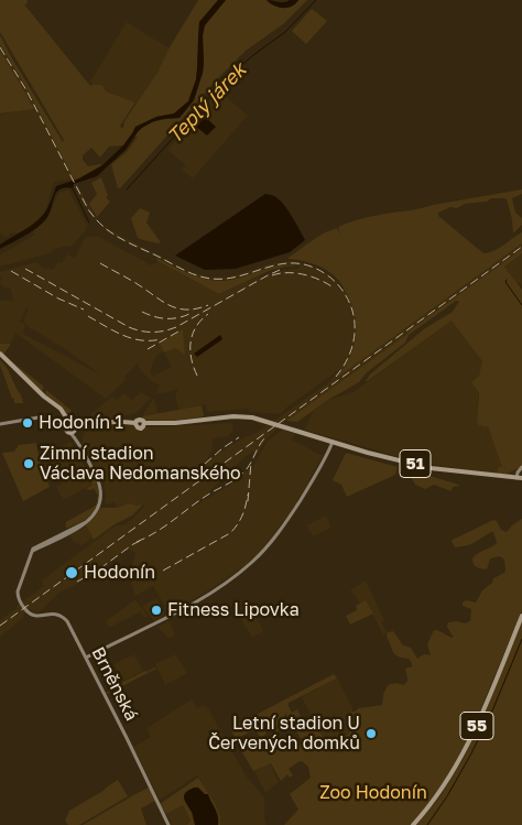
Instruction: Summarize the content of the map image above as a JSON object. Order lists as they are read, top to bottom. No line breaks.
{"streets":{"main road":["51","Brněnská","55"]},"crossings":[["51","Brněnská"]],"water":["Teplý járek"],"parks":["Zoo Hodonín"],"places":["Hodonín 1","Zimní stadion Václava Nedomanského","Hodonín","Fitness Lipovka","Letní stadion U Červených domků"]}
